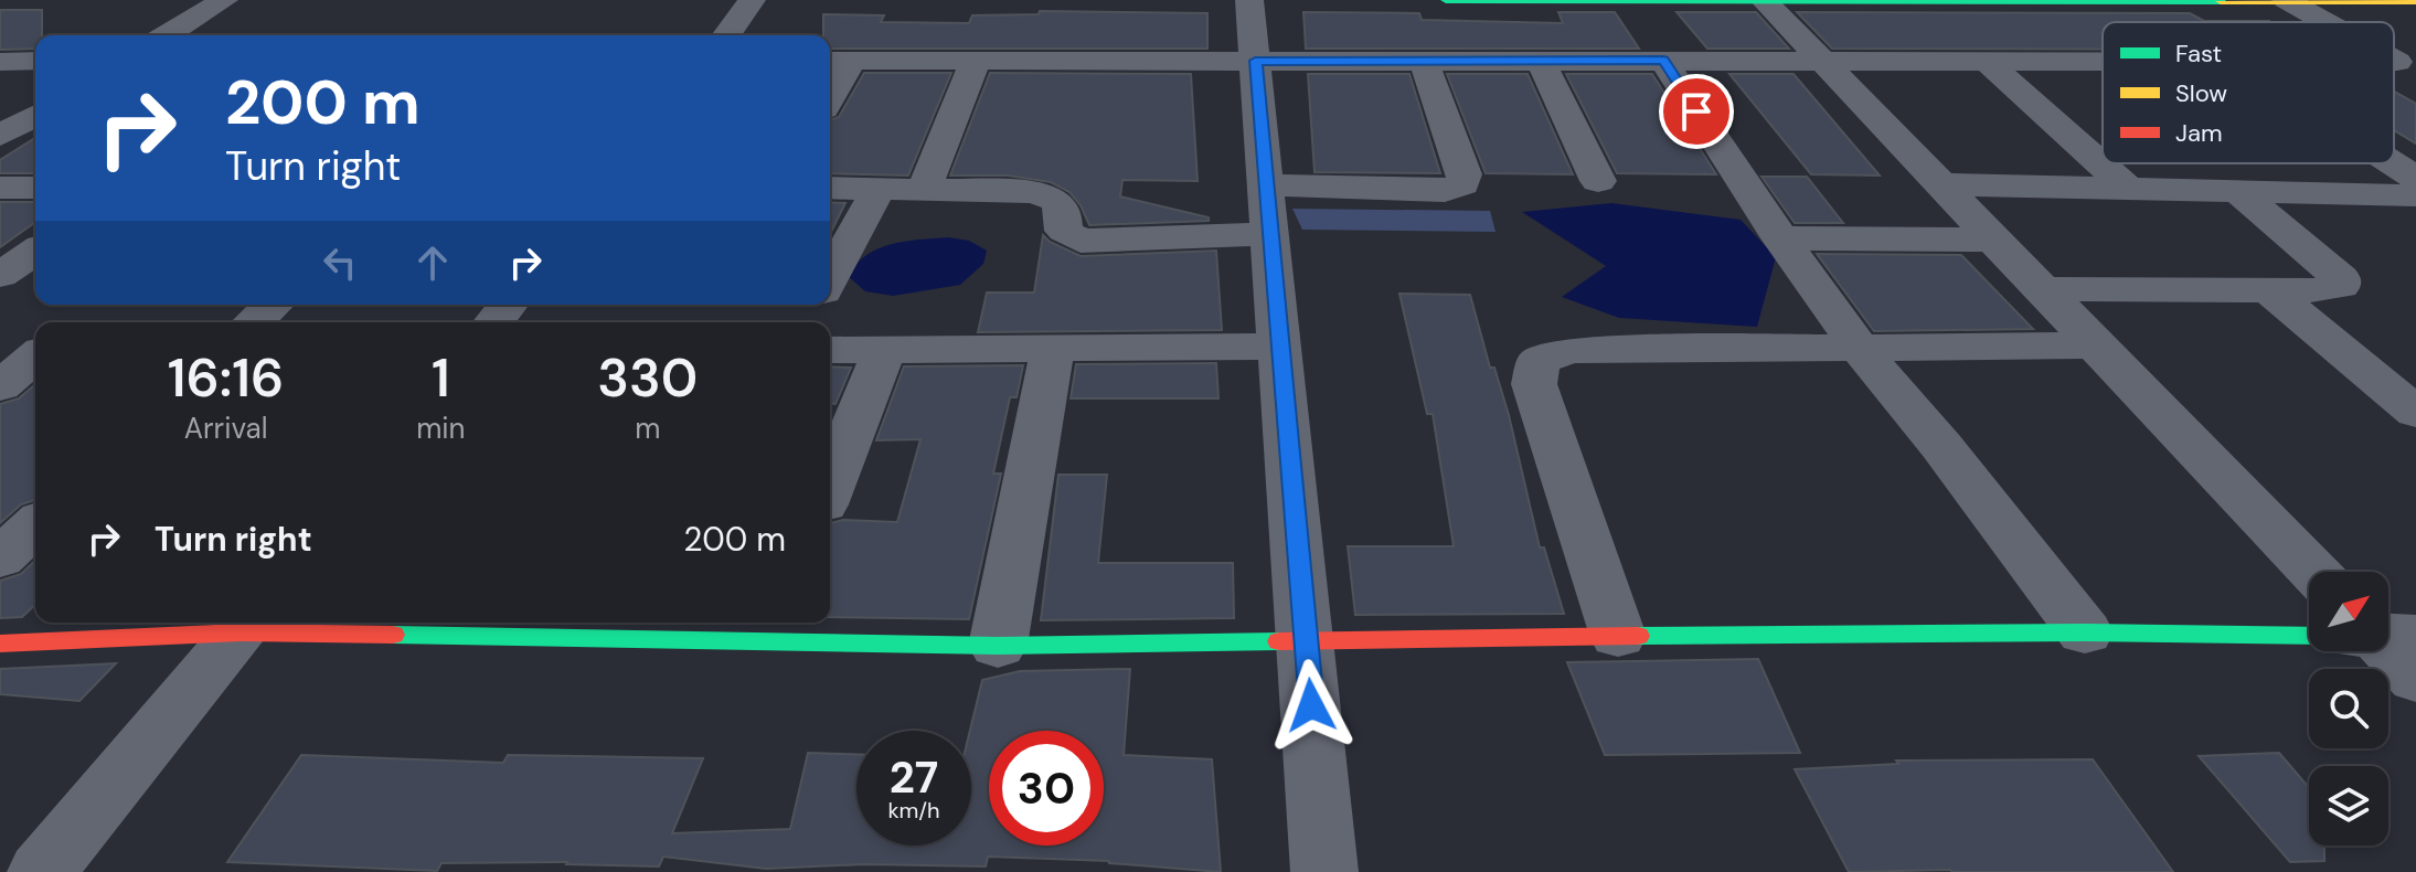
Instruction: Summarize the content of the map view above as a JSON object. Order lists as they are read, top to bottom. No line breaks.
{"legend":["Fast","Slow","Jam"],"north":"top right","page":{"turn":["200 m","Turn right"],"eta":["16:16","Arrival","1","min","330","m"],"list":[{"name":"Turn right","value":"200 m"}],"speed":"27 km/h","limit":"30"}}
